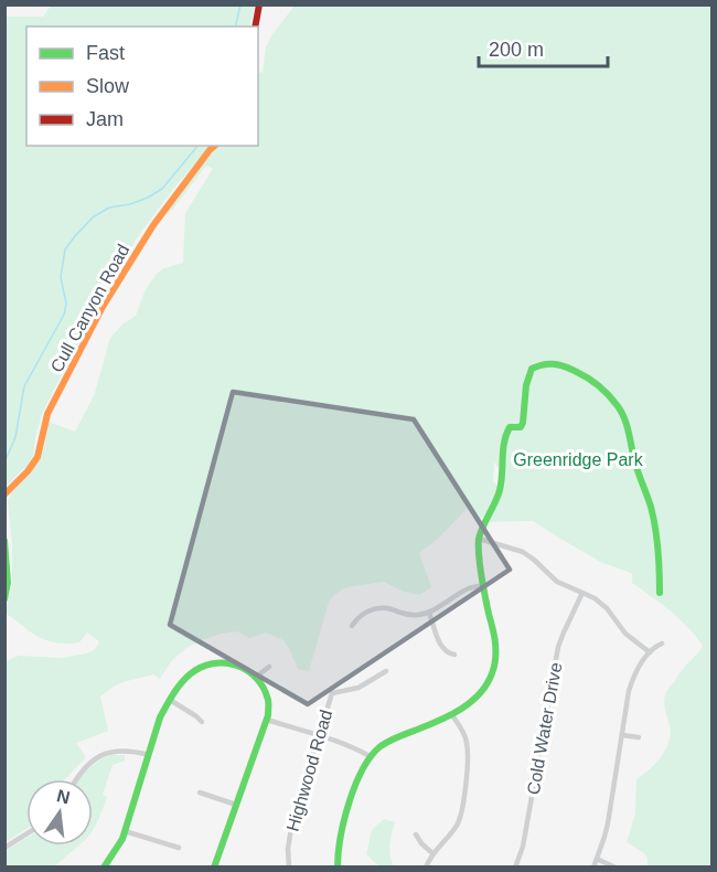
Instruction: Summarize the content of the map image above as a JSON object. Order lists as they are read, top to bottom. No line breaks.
{"streets":{"street":["Cull Canyon Road","Cold Water Drive","Highwood Road"]},"parks":["Greenridge Park"],"legend":["Fast","Slow","Jam"],"scale_bar":"200 m","north":"top"}
